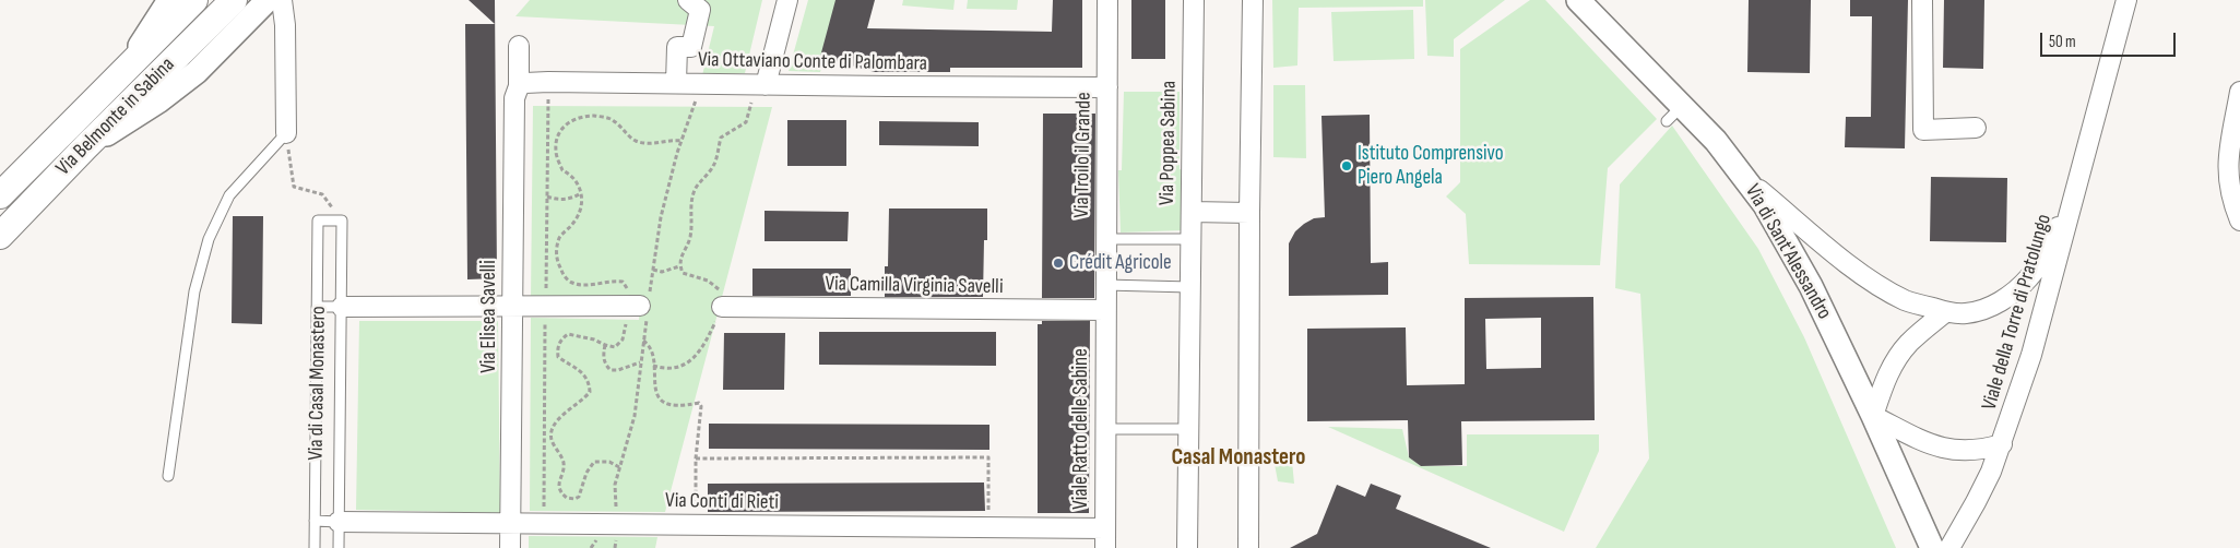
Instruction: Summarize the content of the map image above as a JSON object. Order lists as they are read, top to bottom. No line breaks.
{"streets":{"main road":["Via Belmonte in Sabina"],"street":["Via Ottaviano Conte di Palombara","Via Poppea Sabina","Via Troilo il Grande","Via di Sant'Alessandro","Via Camilla Virginia Savelli","Viale della Torre di Pratolungo","Via Elisea Savelli","Viale Ratto delle Sabine","Via Conti di Rieti"],"lane":["Via di Casal Monastero"]},"crossings":[["Via Ottaviano Conte di Palombara","Via Troilo il Grande"],["Via Ottaviano Conte di Palombara","Via Elisea Savelli"],["Via Troilo il Grande","Via Camilla Virginia Savelli"],["Via Troilo il Grande","Viale Ratto delle Sabine"],["Via di Sant'Alessandro","Viale della Torre di Pratolungo"],["Via Camilla Virginia Savelli","Viale Ratto delle Sabine"],["Via Elisea Savelli","Via Conti di Rieti"],["Via di Casal Monastero","Via Conti di Rieti"],["Viale Ratto delle Sabine","Via Conti di Rieti"]],"districts":["Casal Monastero"],"places":["Istituto Comprensivo Piero Angela","Crédit Agricole"],"scale_bar":"50 m"}
